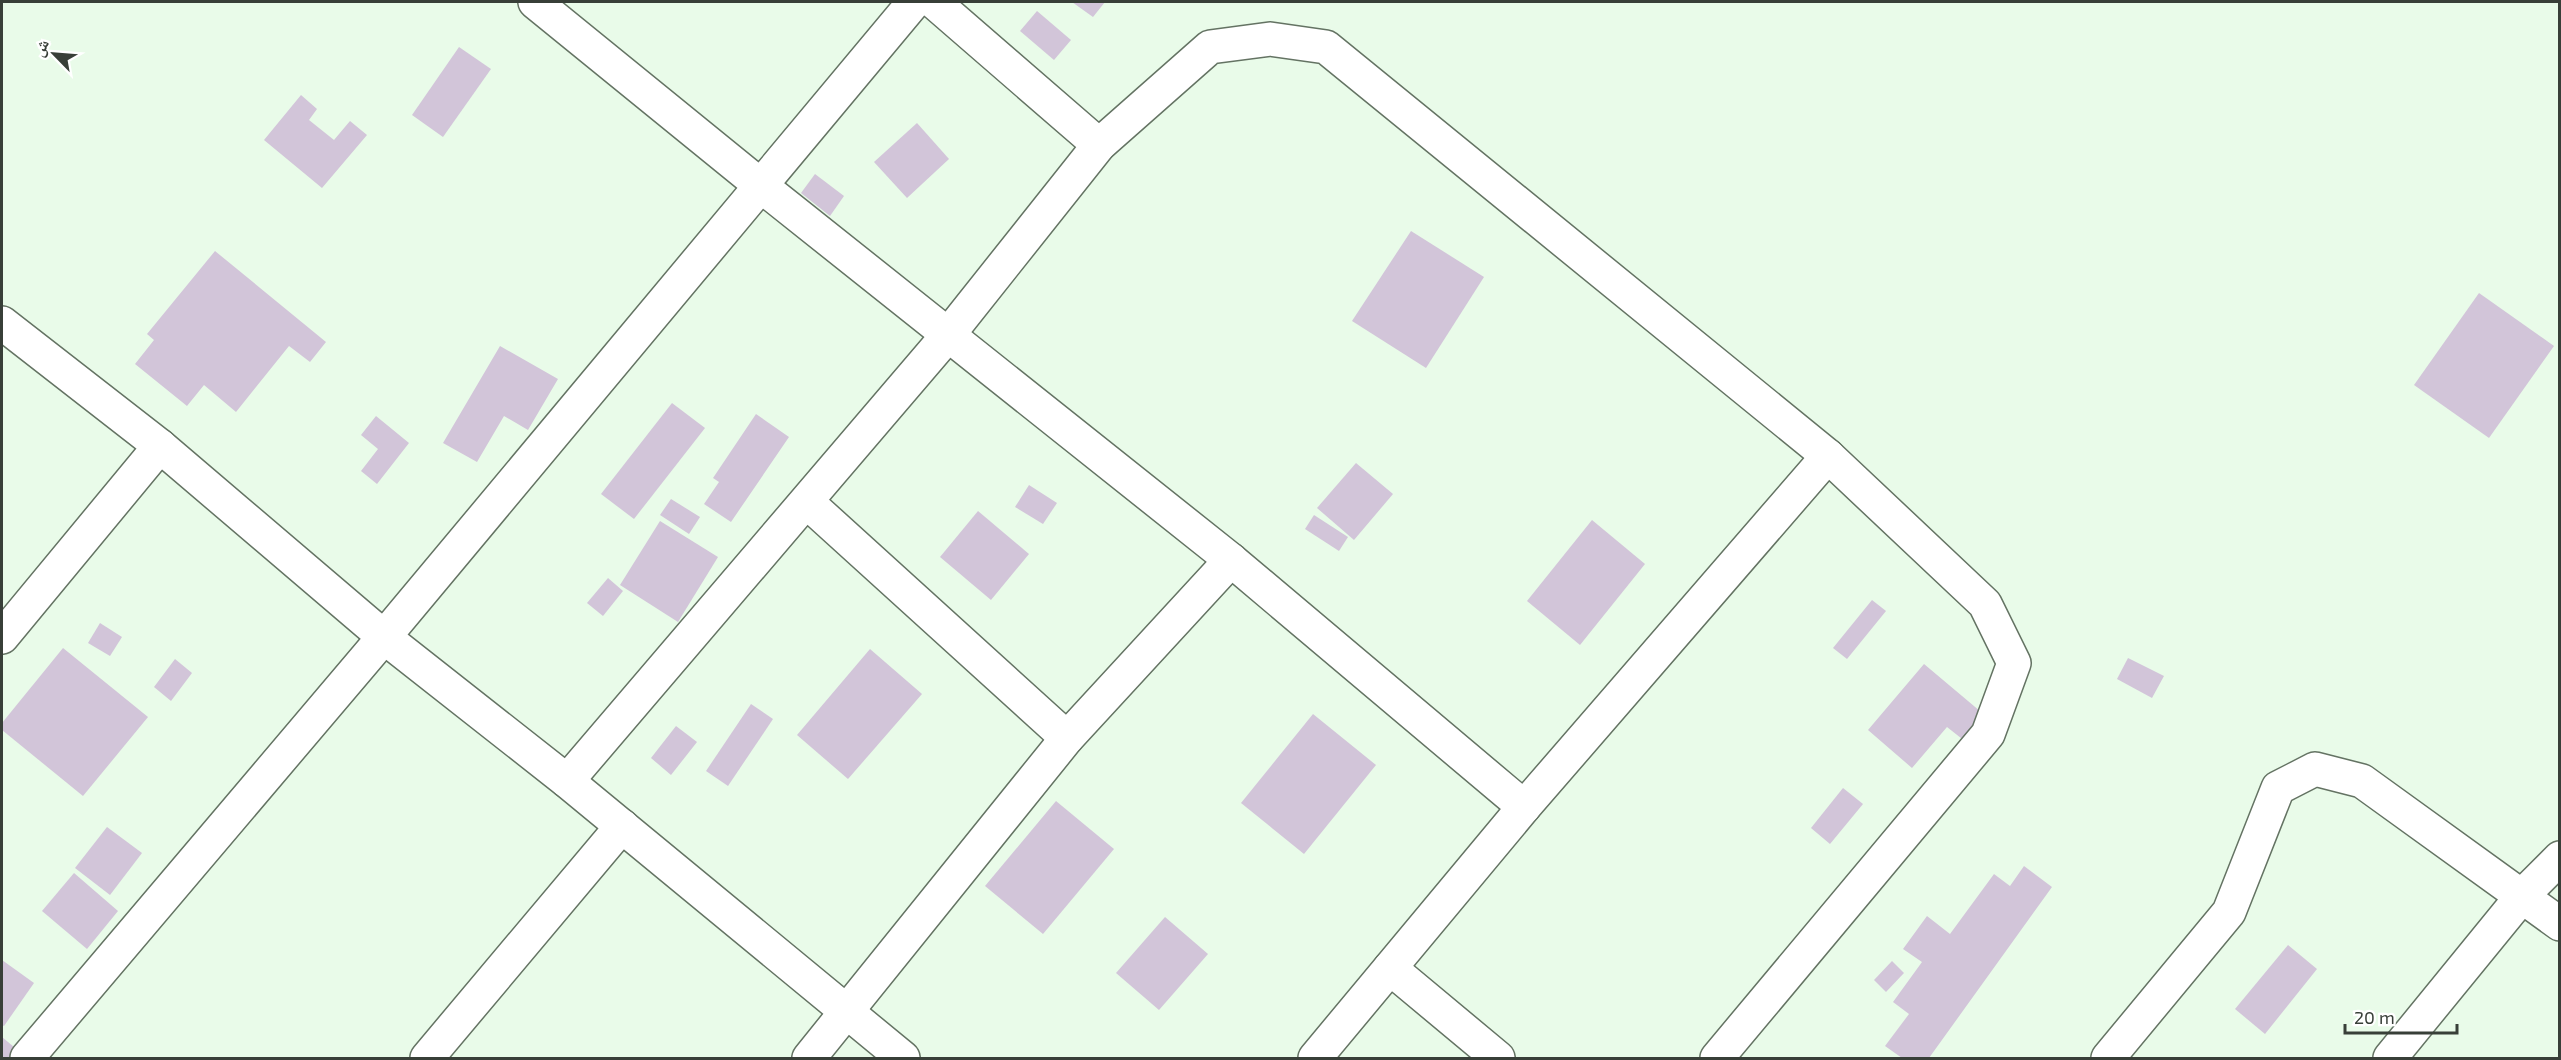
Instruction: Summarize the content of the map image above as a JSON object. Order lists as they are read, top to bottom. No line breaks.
{"scale_bar":"20 m","north":"top left"}
